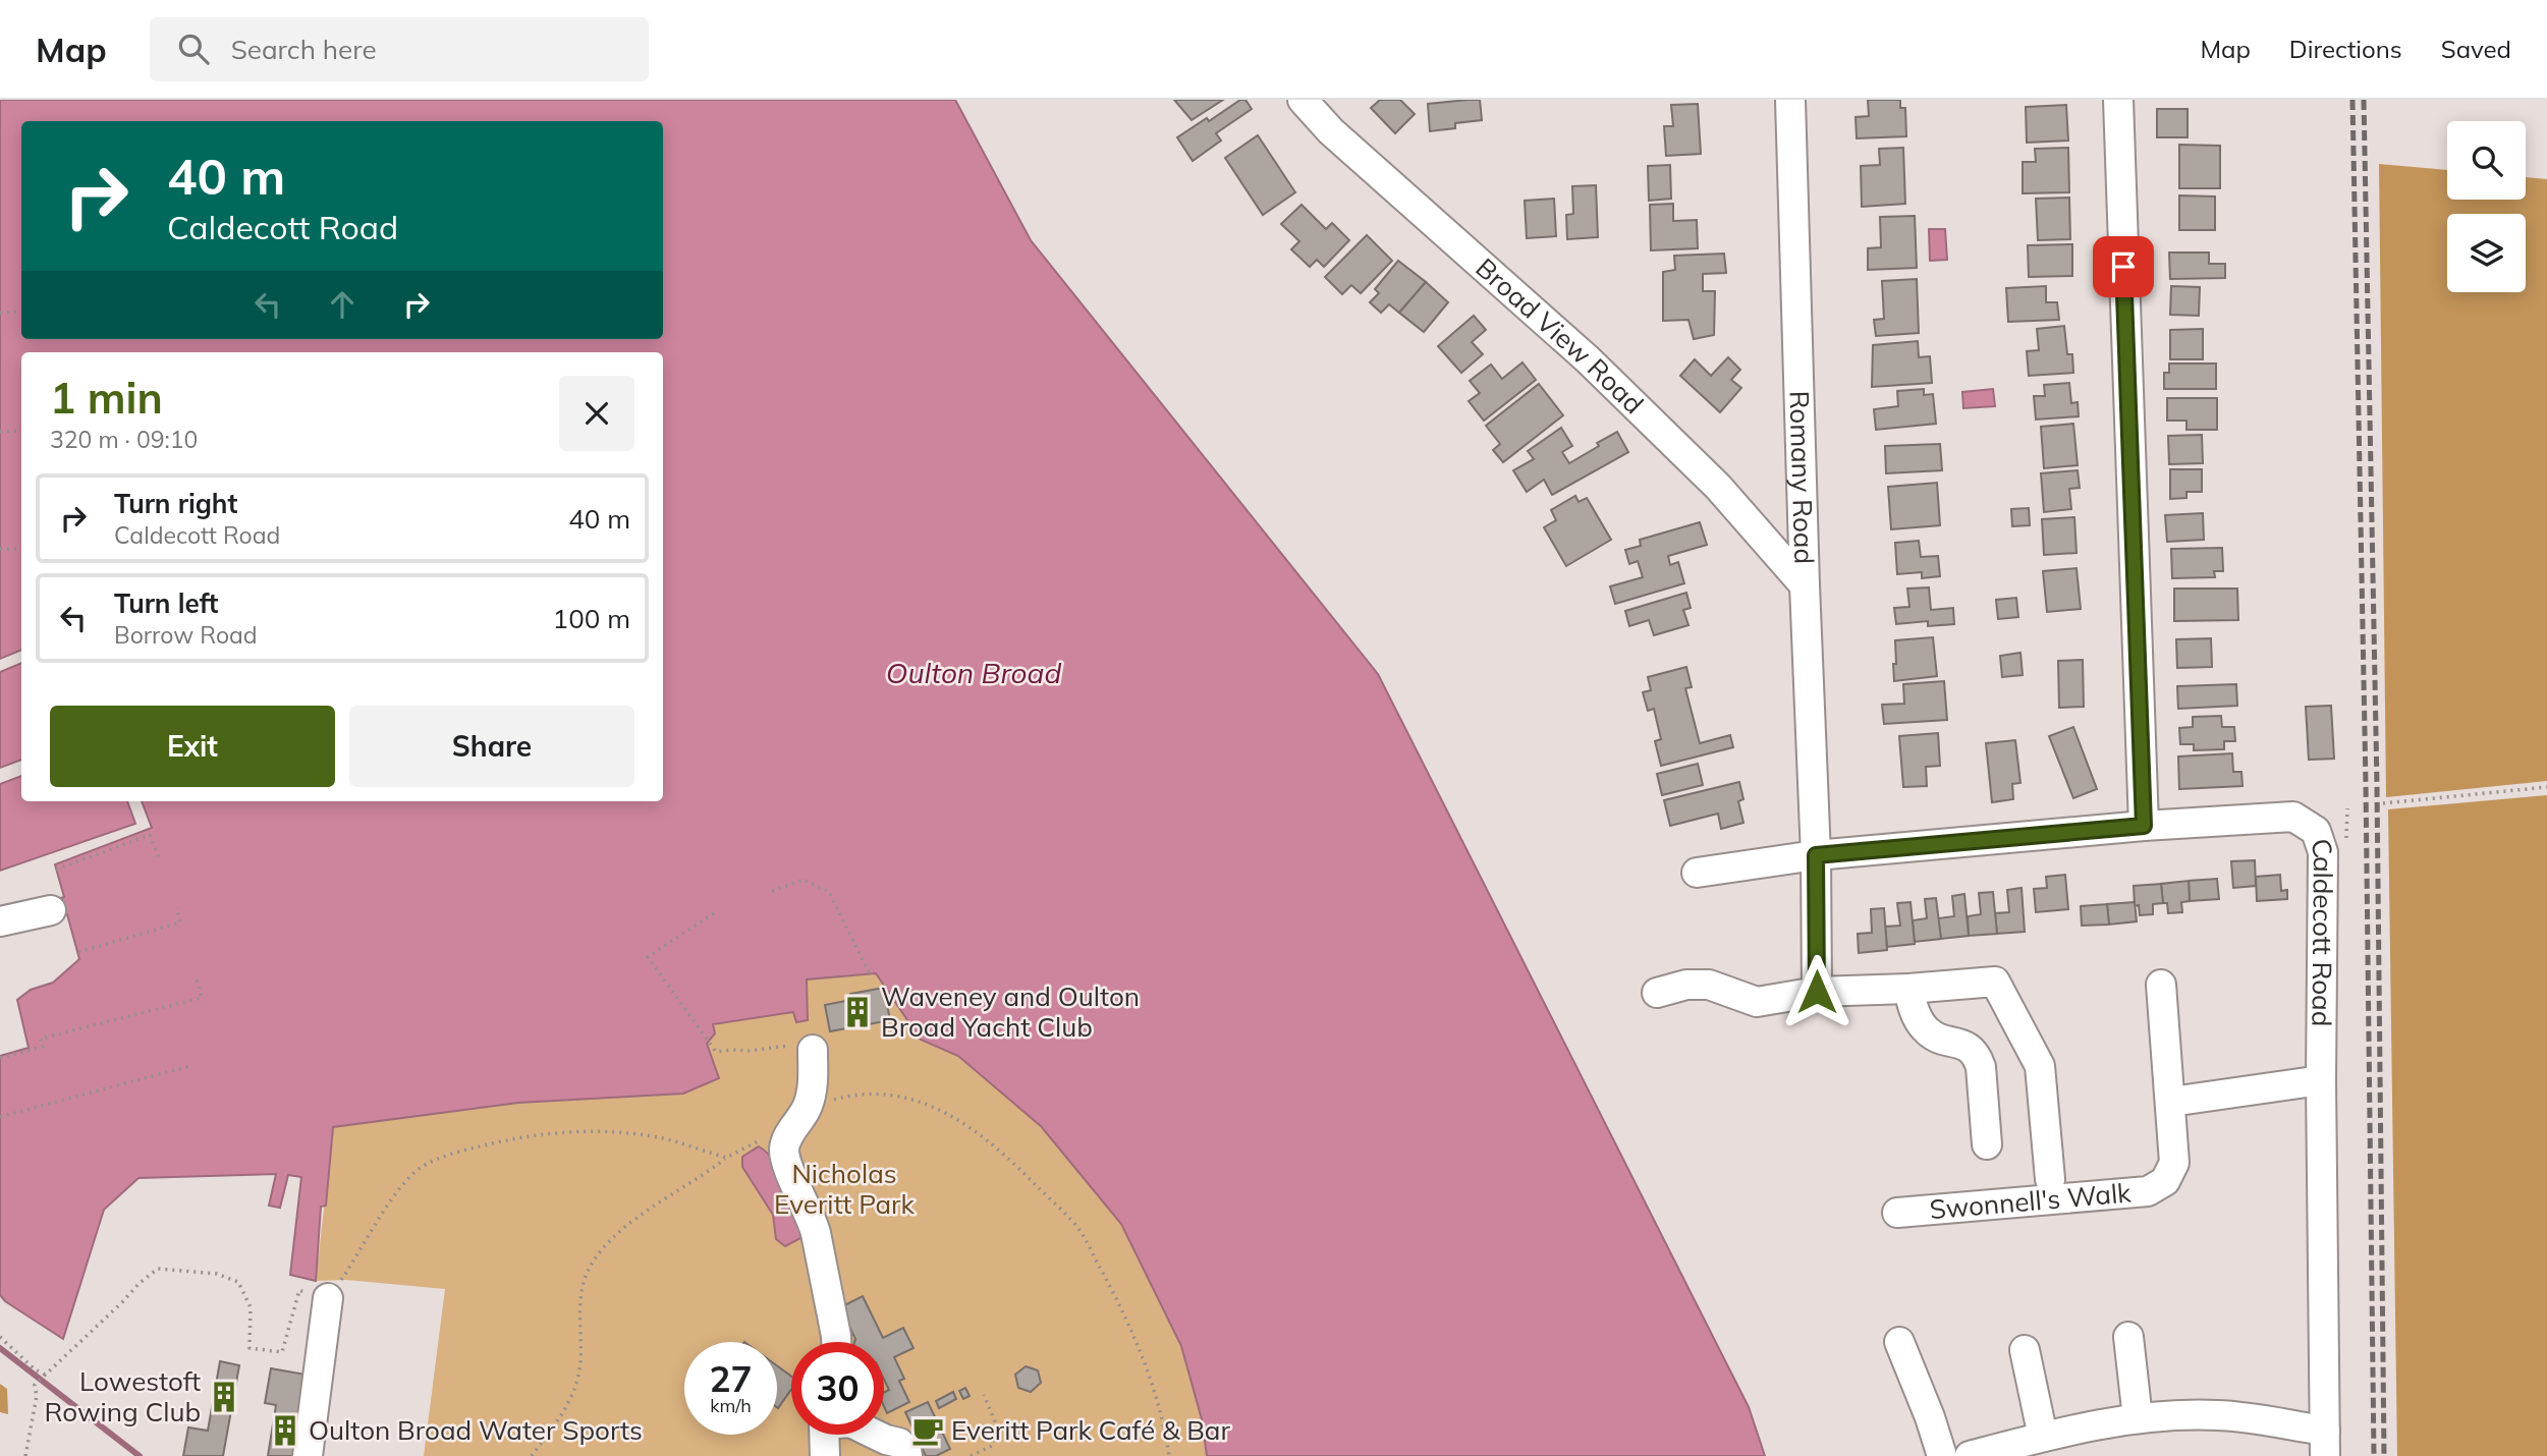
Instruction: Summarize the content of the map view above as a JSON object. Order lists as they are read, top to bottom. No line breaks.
{"streets":{"street":["Broad View Road","Romany Road","Caldecott Road","Swonnell's Walk"]},"crossings":[["Broad View Road","Romany Road"],["Romany Road","Caldecott Road"]],"water":["Oulton Broad"],"parks":["Nicholas Everitt Park"],"places":{"building":["Waveney and Oulton Broad Yacht Club","Lowestoft Rowing Club","Oulton Broad Water Sports"],"cafe":["Everitt Park Café & Bar"]},"page":{"header":"Map","search":"Search here","nav":["Map","Directions","Saved"],"turn":["40 m","Caldecott Road"],"heading":["1 min","320 m · 09:10"],"list":[{"name":"Turn right","note":"Caldecott Road","value":"40 m"},{"name":"Turn left","note":"Borrow Road","value":"100 m"}],"buttons":["Exit","Share"],"speed":"27 km/h","limit":"30"}}
